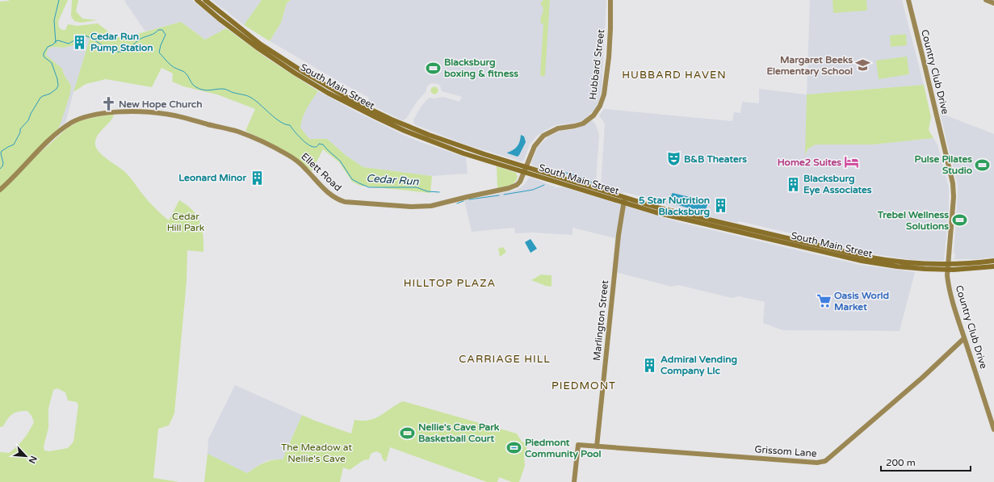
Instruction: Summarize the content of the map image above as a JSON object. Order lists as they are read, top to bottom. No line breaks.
{"streets":{"main road":["South Main Street"],"street":["Hubbard Street","Country Club Drive","Ellett Road","Marlington Street","Grissom Lane"]},"crossings":[["Hubbard Street","South Main Street"],["Hubbard Street","Ellett Road"],["Country Club Drive","South Main Street"],["Country Club Drive","Grissom Lane"],["South Main Street","Ellett Road"],["South Main Street","Marlington Street"],["Marlington Street","Grissom Lane"]],"districts":["HUBBARD HAVEN","HILLTOP PLAZA","CARRIAGE HILL","PIEDMONT"],"water":["Cedar Run"],"parks":["Cedar Hill Park","The Meadow at Nellie's Cave"],"places":{"building":["Cedar Run Pump Station","Leonard Minor","Blacksburg Eye Associates","5 Star Nutrition Blacksburg","Admiral Vending Company Llc"],"school or university":["Margaret Beeks Elementary School"],"sports":["Blacksburg boxing & fitness","Pulse Pilates Studio","Trebel Wellness Solutions","Nellie's Cave Park Basketball Court","Piedmont Community Pool"],"church":["New Hope Church"],"theatre":["B&B Theaters"],"hotel":["Home2 Suites"],"supermarket":["Oasis World Market"]},"scale_bar":"200 m","north":"bottom right"}
